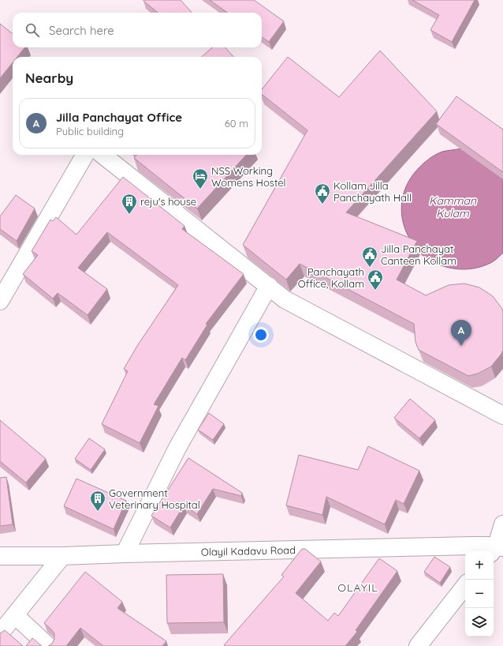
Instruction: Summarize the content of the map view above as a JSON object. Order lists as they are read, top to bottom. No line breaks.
{"streets":{"street":["Olayil Kadavu Road"]},"districts":["OLAYIL"],"water":["Kamman Kulam"],"places":{"hotel":["NSS Working Womens Hostel"],"public building":["Kollam Jilla Panchayath Hall","Jilla Panchayat Canteen Kollam","Panchayath Office, Kollam"],"building":["reju's house","Government Veterinary Hospital"]},"page":{"search":"Search here","heading":"Nearby","list":[{"mark":"A","name":"Jilla Panchayat Office","note":"Public building","value":"60 m"}],"pins":"A","map_buttons":["+","−"]}}
